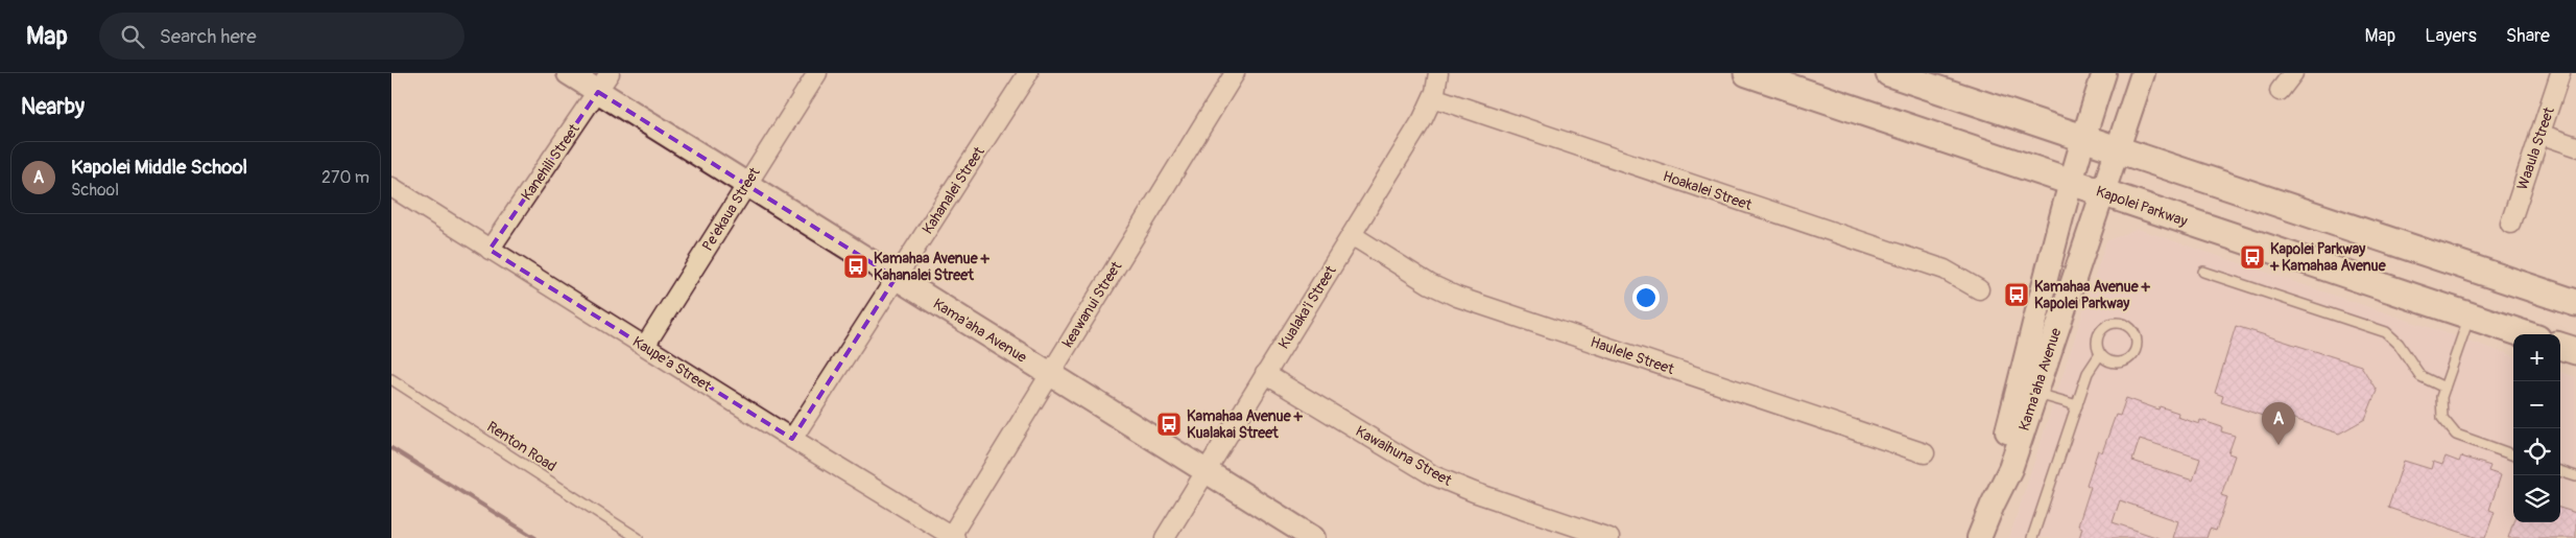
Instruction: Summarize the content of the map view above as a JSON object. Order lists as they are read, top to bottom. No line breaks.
{"streets":{"main road":["Kapolei Parkway"],"street":["Waaula Street","Kanehili Street","Kahanalei Street","Hoakalei Street","Pe'ekaua Street","keawanui Street","Kualaka'i Street","Kama'aha Avenue","Haulele Street","Kaupe'a Street","Kawaihuna Street"],"lane":["Renton Road"]},"crossings":[["Kanehili Street","Kama'aha Avenue"],["Kanehili Street","Kaupe'a Street"],["Kahanalei Street","Kama'aha Avenue"],["Kahanalei Street","Kaupe'a Street"],["Hoakalei Street","Kualaka'i Street"],["Kapolei Parkway","Kama'aha Avenue"],["Pe'ekaua Street","Kama'aha Avenue"],["Pe'ekaua Street","Kaupe'a Street"],["keawanui Street","Kama'aha Avenue"],["keawanui Street","Kaupe'a Street"],["Kualaka'i Street","Kama'aha Avenue"],["Kualaka'i Street","Haulele Street"],["Kualaka'i Street","Kawaihuna Street"]],"places":{"bus stop":["Kapolei Parkway + Kamahaa Avenue","Kamahaa Avenue + Kahanalei Street","Kamahaa Avenue + Kapolei Parkway","Kamahaa Avenue + Kualakai Street"]},"page":{"header":"Map","search":"Search here","nav":["Map","Layers","Share"],"heading":"Nearby","list":[{"mark":"A","name":"Kapolei Middle School","note":"School","value":"270 m"}],"map_buttons":["+","−"],"pins":"A"}}
